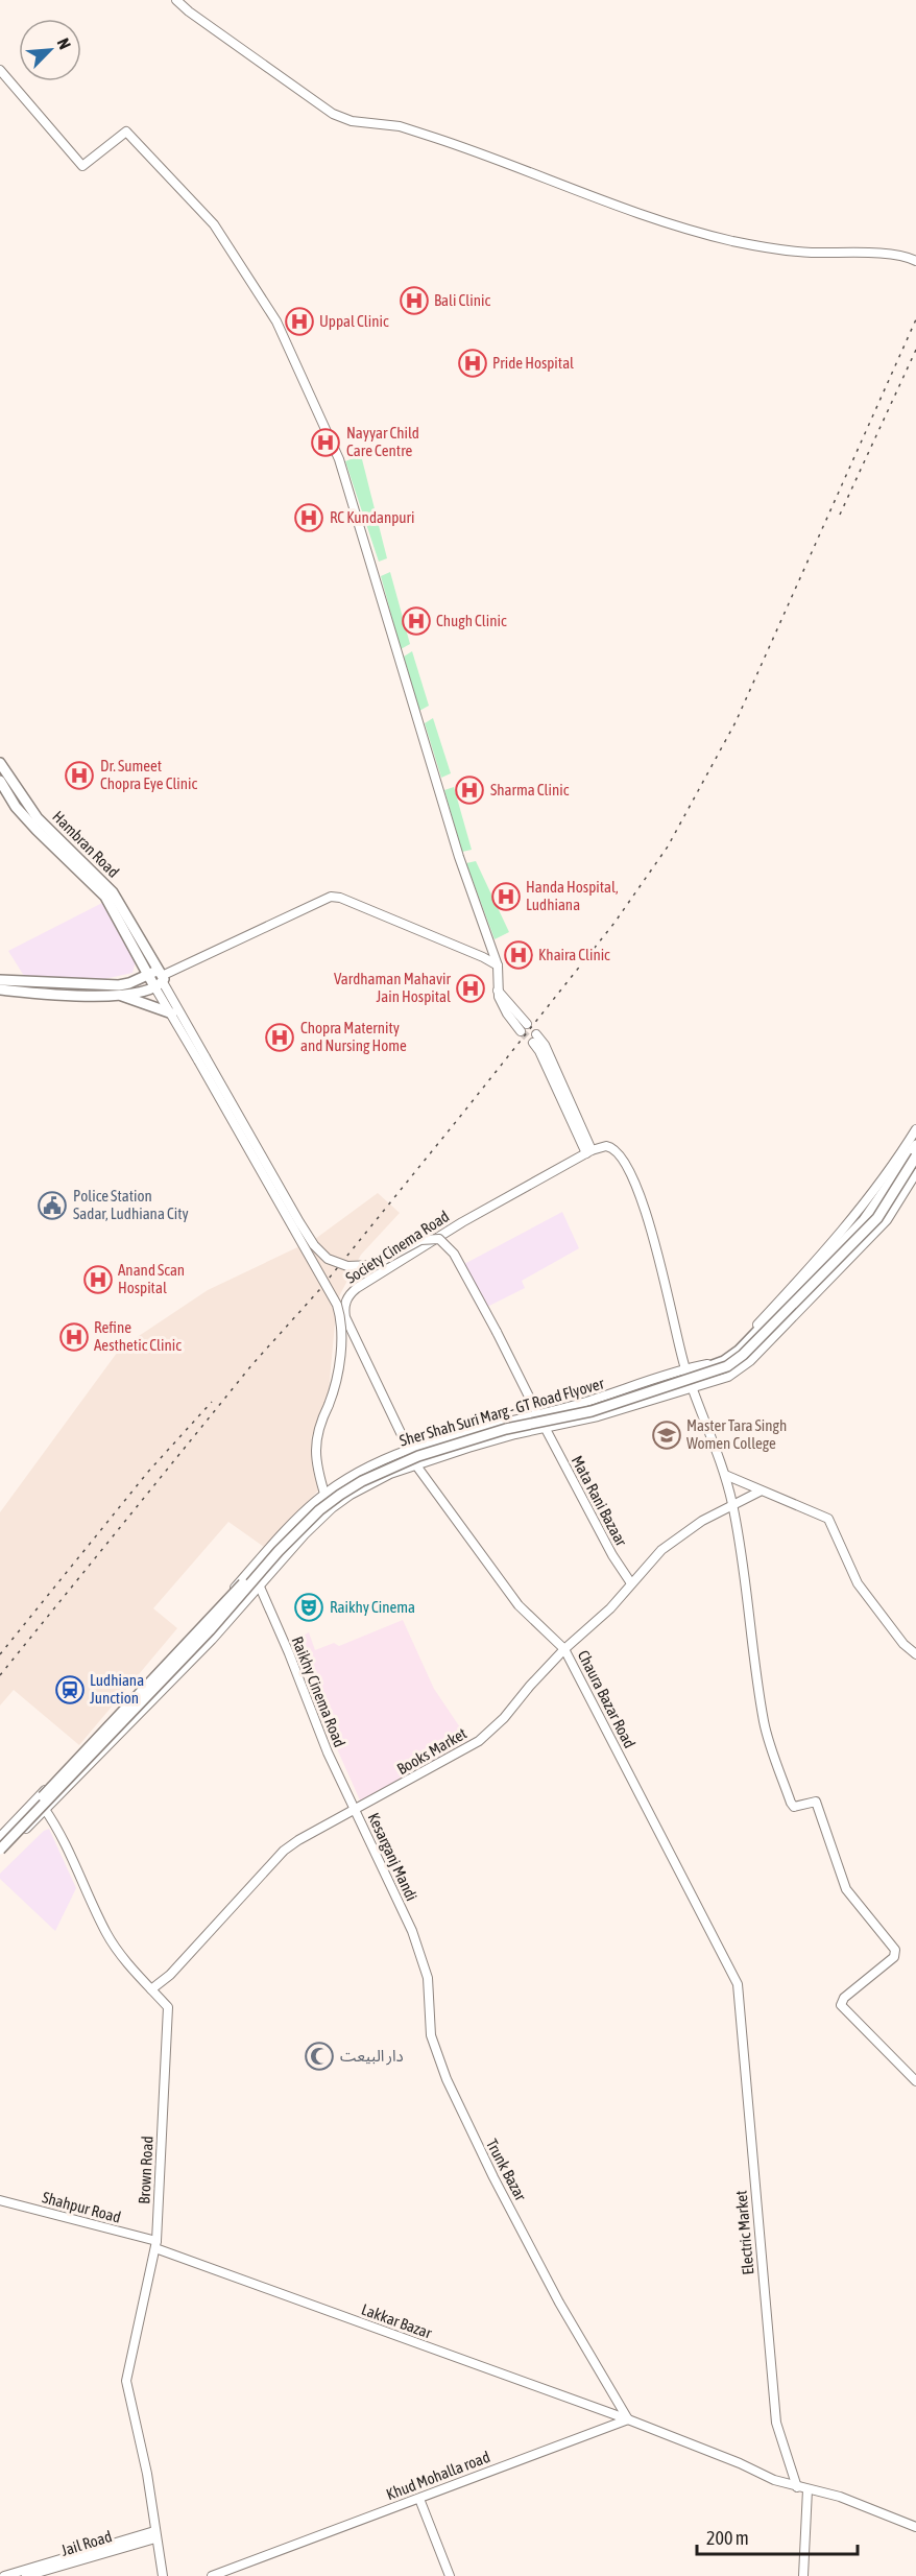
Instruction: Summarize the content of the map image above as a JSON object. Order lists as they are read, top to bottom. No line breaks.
{"streets":{"main road":["Hambran Road","Sher Shah Suri Marg - GT Road Flyover"],"street":["Society Cinema Road","Mata Rani Bazaar","Raikhy Cinema Road","Chaura Bazar Road","Books Market","Kesarganj Mandi","Brown Road","Trunk Bazar","Shahpur Road","Electric Market","Lakkar Bazar","Khud Mohalla road","Jail Road"]},"crossings":[["Society Cinema Road","Chaura Bazar Road"],["Mata Rani Bazaar","Books Market"],["Raikhy Cinema Road","Books Market"],["Raikhy Cinema Road","Kesarganj Mandi"],["Chaura Bazar Road","Books Market"],["Chaura Bazar Road","Electric Market"],["Books Market","Kesarganj Mandi"],["Books Market","Brown Road"],["Kesarganj Mandi","Trunk Bazar"],["Brown Road","Shahpur Road"],["Brown Road","Lakkar Bazar"],["Brown Road","Jail Road"],["Trunk Bazar","Lakkar Bazar"],["Trunk Bazar","Khud Mohalla road"],["Shahpur Road","Lakkar Bazar"],["Lakkar Bazar","Khud Mohalla road"]],"places":{"hospital":["Bali Clinic","Uppal Clinic","Pride Hospital","Nayyar Child Care Centre","RC Kundanpuri","Chugh Clinic","Dr. Sumeet Chopra Eye Clinic","Sharma Clinic","Handa Hospital, Ludhiana","Khaira Clinic","Vardhaman Mahavir Jain Hospital","Chopra Maternity and Nursing Home","Anand Scan Hospital","Refine Aesthetic Clinic"],"public building":["Police Station Sadar, Ludhiana City"],"school or university":["Master Tara Singh Women College"],"theatre":["Raikhy Cinema"],"station":["Ludhiana Junction"],"mosque":["دار البیعت"]},"scale_bar":"200 m","north":"top right"}
